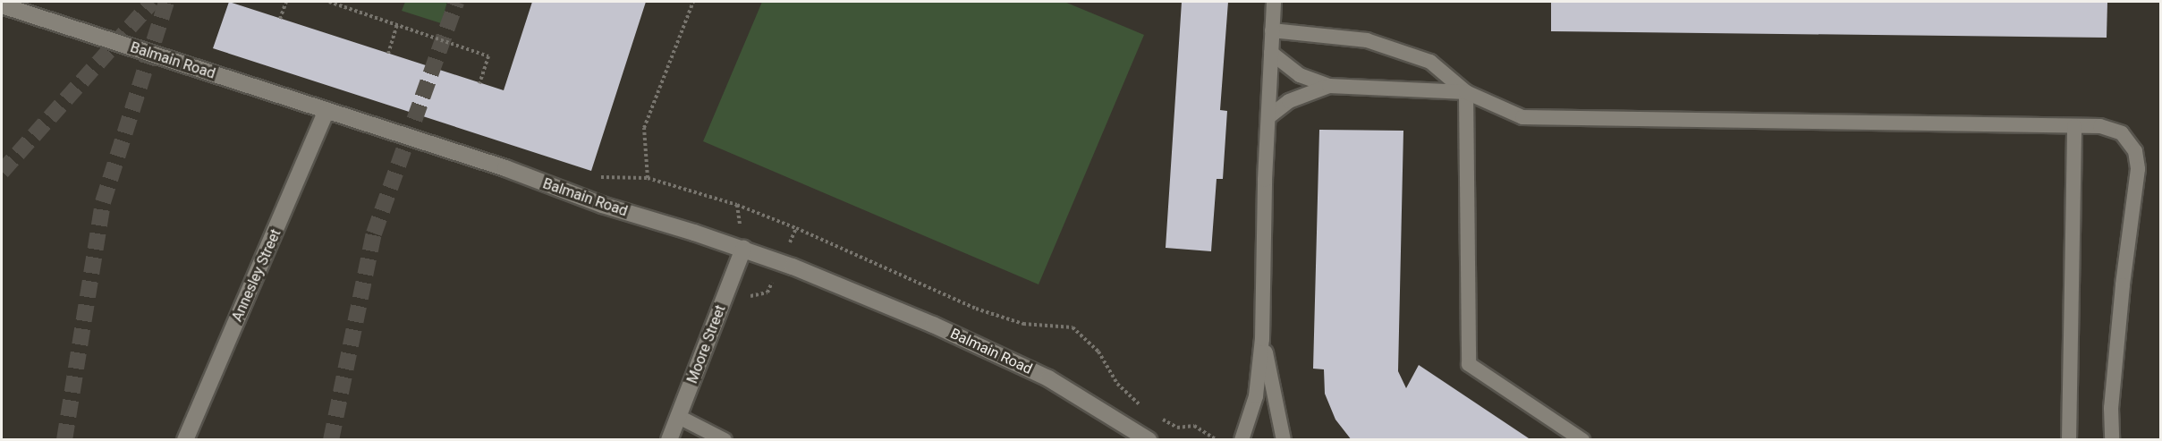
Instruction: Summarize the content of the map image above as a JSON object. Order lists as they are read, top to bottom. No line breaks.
{"streets":{"main road":["Balmain Road","Annesley Street","Moore Street"]},"crossings":[["Balmain Road","Annesley Street"],["Balmain Road","Moore Street"]]}
